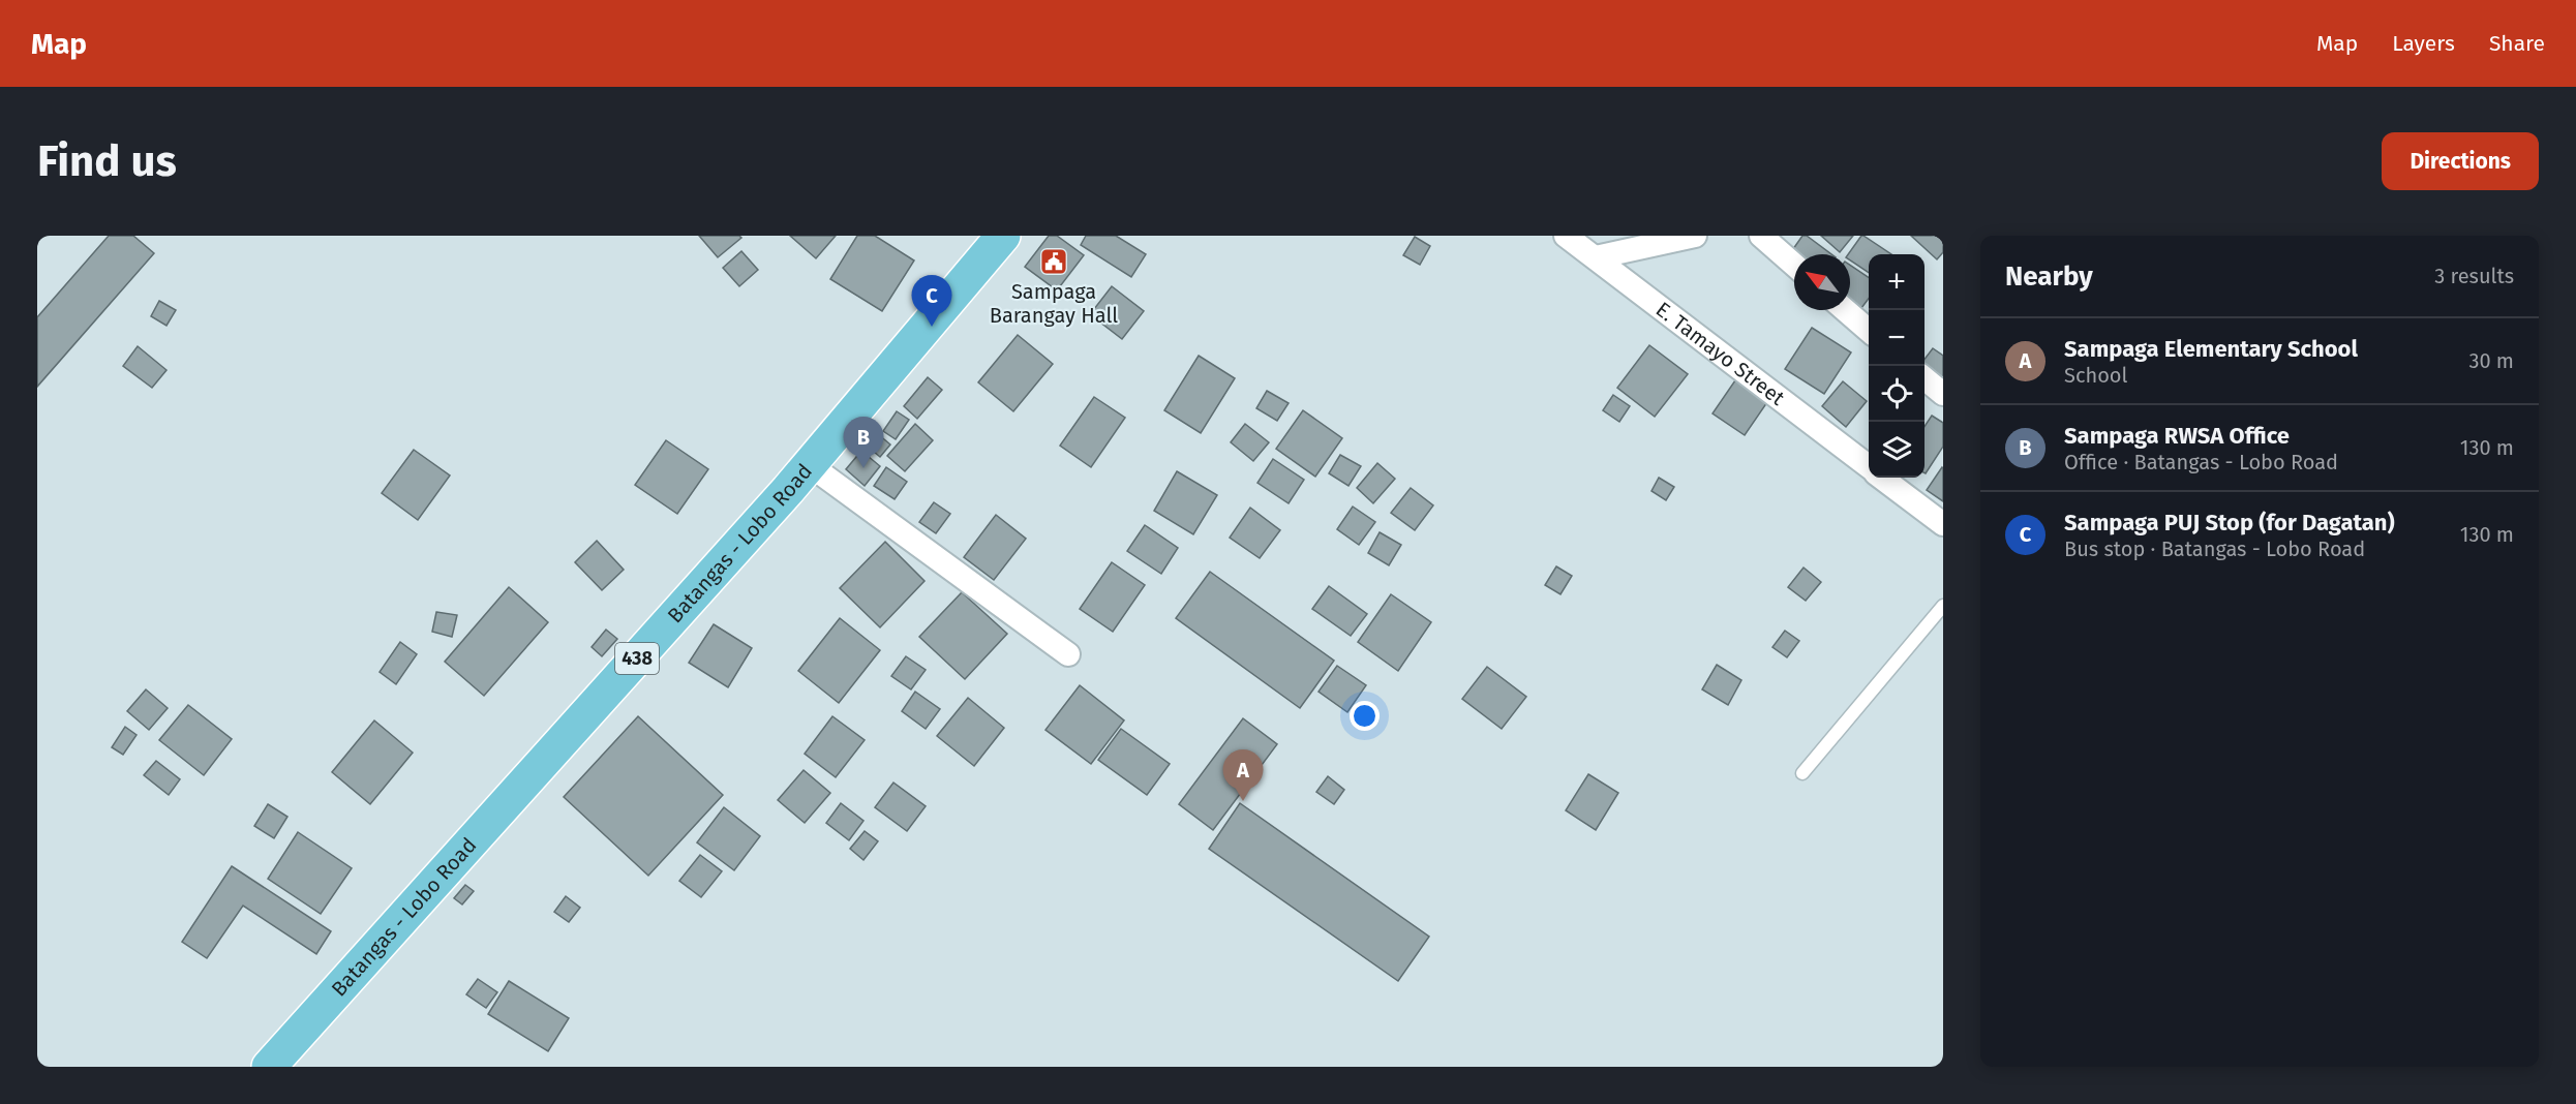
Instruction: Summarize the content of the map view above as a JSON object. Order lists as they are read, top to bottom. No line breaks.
{"streets":{"main road":["Batangas - Lobo Road","438"],"street":["E. Tamayo Street"]},"places":{"public building":["Sampaga Barangay Hall"]},"north":"top left","page":{"header":"Map","nav":["Map","Layers","Share"],"buttons":"Directions","title":"Find us","heading":["Nearby","3 results"],"map_buttons":["+","−"],"pins":["C","B","A"],"list":[{"mark":"A","name":"Sampaga Elementary School","note":"School","value":"30 m"},{"mark":"B","name":"Sampaga RWSA Office","note":"Office · Batangas - Lobo Road","value":"130 m"},{"mark":"C","name":"Sampaga PUJ Stop (for Dagatan)","note":"Bus stop · Batangas - Lobo Road","value":"130 m"}]}}
